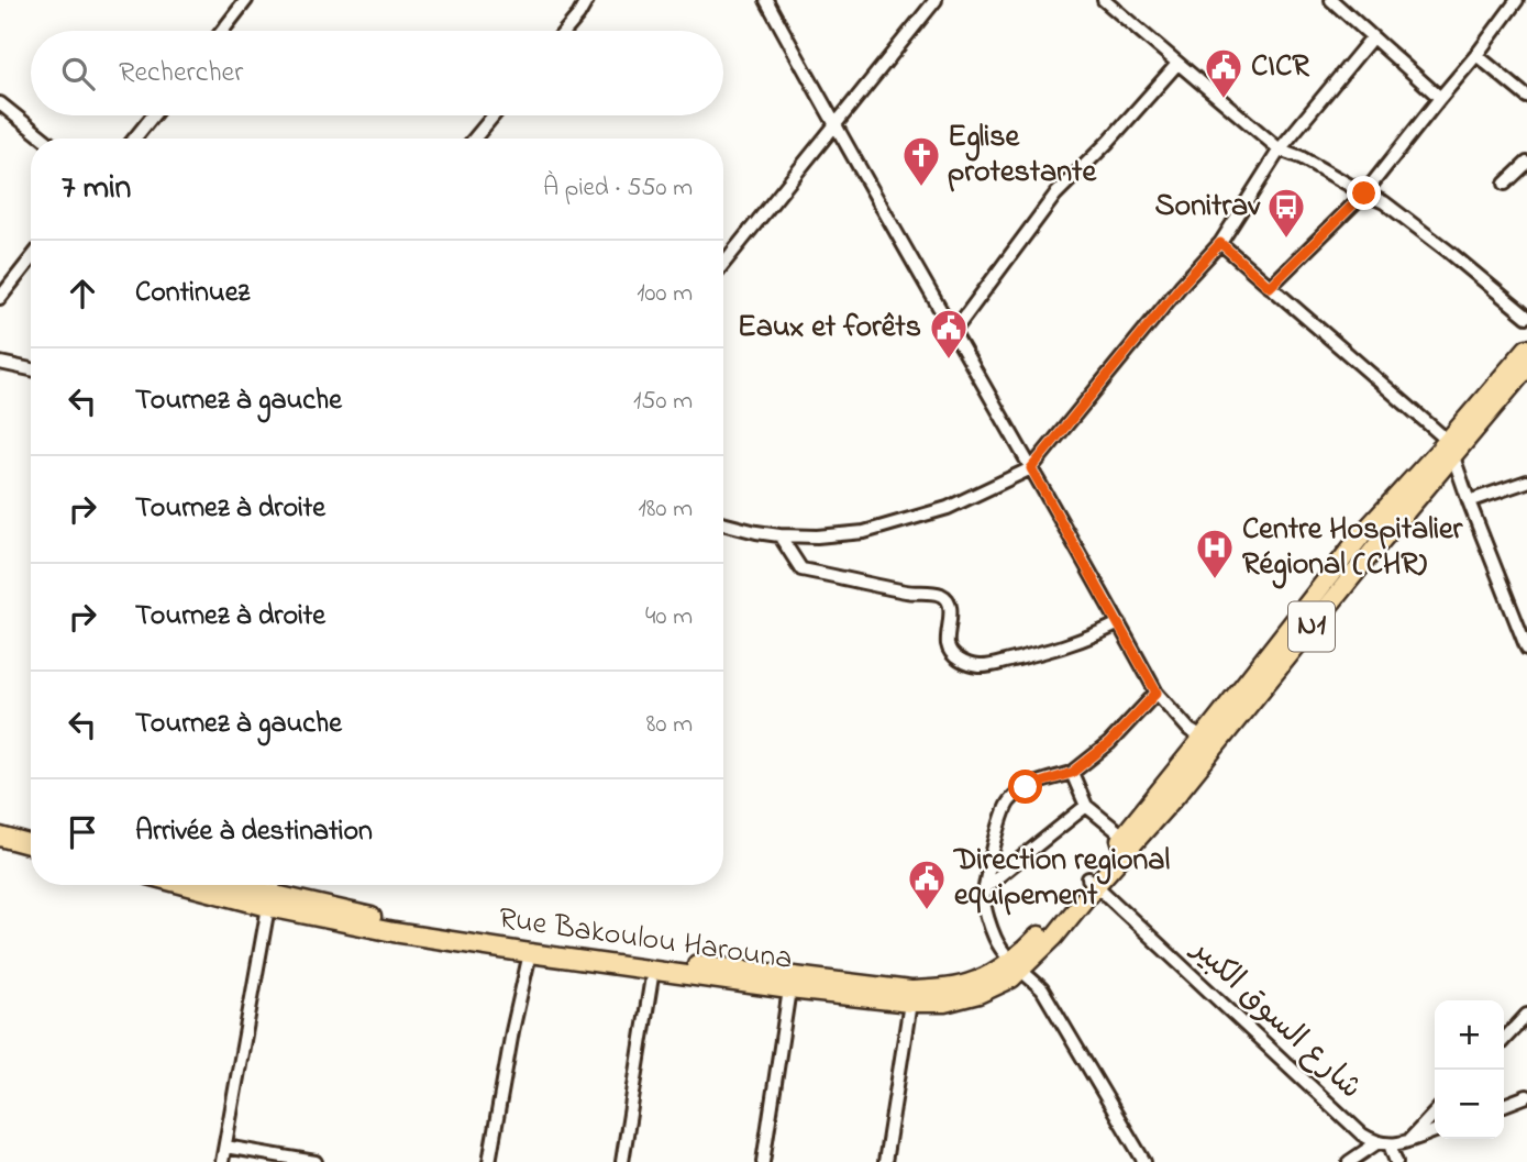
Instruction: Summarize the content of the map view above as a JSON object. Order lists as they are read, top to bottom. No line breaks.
{"streets":{"highway":["N1","Rue Bakoulou Harouna"],"street":["شارع السوق الكبير"]},"crossings":[["N1","Rue Bakoulou Harouna"],["N1","شارع السوق الكبير"],["Rue Bakoulou Harouna","شارع السوق الكبير"]],"places":{"public building":["CICR","Eaux et forêts","Direction regional equipement"],"church":["Eglise protestante"],"bus stop":["Sonitrav"],"hospital":["Centre Hospitalier Régional (CHR)"]},"page":{"search":"Rechercher","heading":["7 min","À pied · 550 m"],"list":[["Continuez","100 m"],["Tournez à gauche","150 m"],["Tournez à droite","180 m"],["Tournez à droite","40 m"],["Tournez à gauche","80 m"],"Arrivée à destination"],"map_buttons":["+","−"]}}
